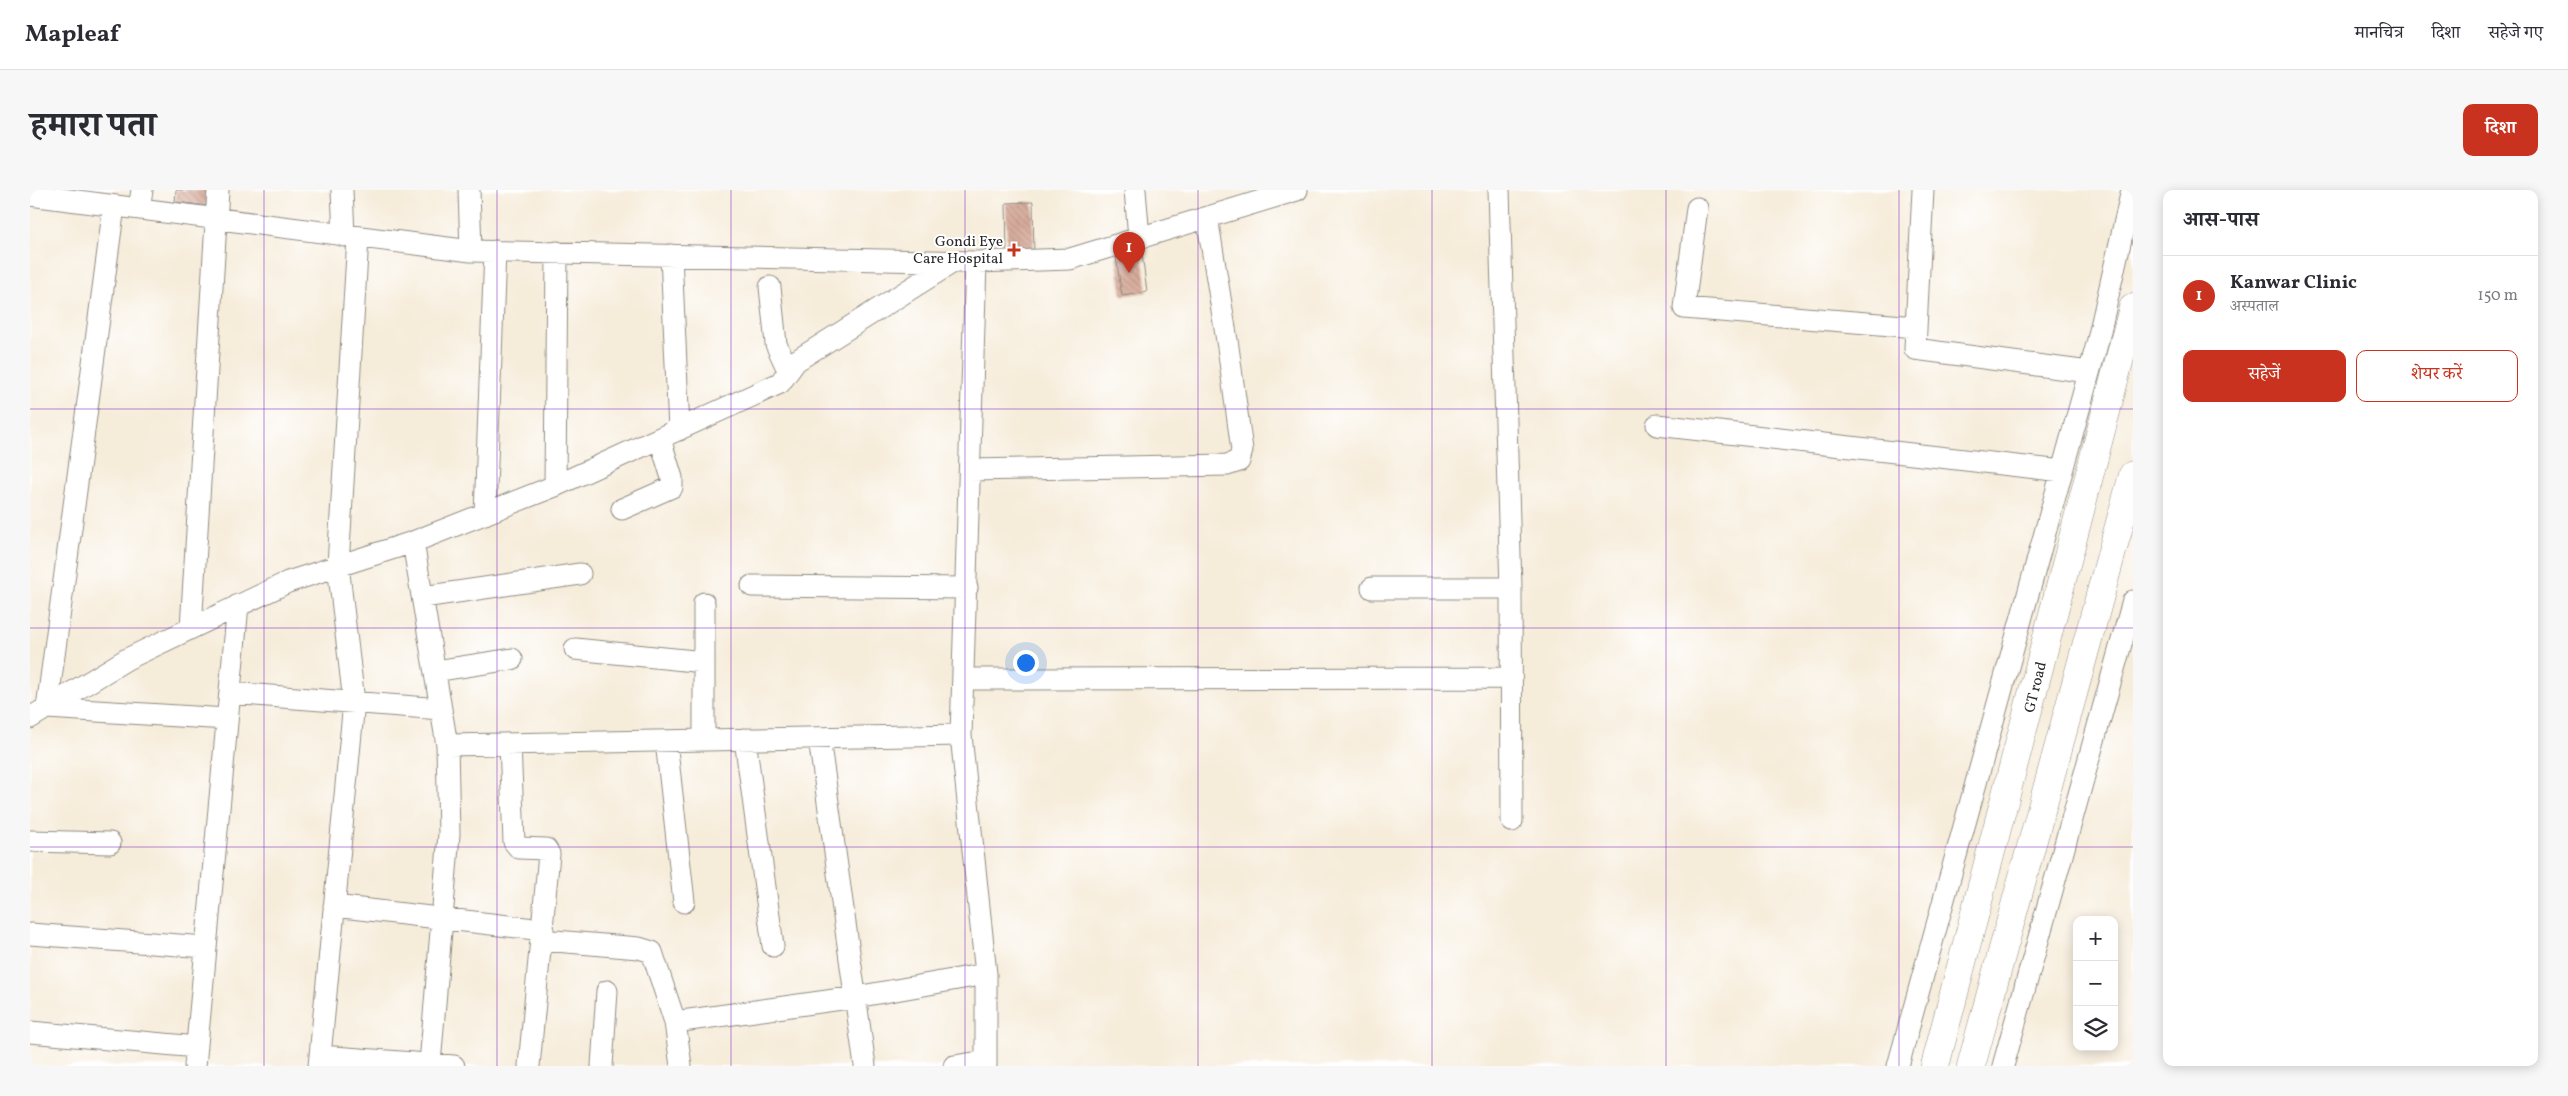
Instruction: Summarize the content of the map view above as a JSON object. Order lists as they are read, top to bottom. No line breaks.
{"streets":{"highway":["GT road"]},"places":{"health":["Gondi Eye Care Hospital"]},"page":{"header":"Mapleaf","nav":["मानचित्र","दिशा","सहेजे गए"],"title":"हमारा पता","buttons":["दिशा",["सहेजें","शेयर करें"]],"heading":"आस-पास","pins":"1","list":[{"mark":"1","name":"Kanwar Clinic","note":"अस्पताल","value":"150 m"}],"map_buttons":["+","−"]}}
